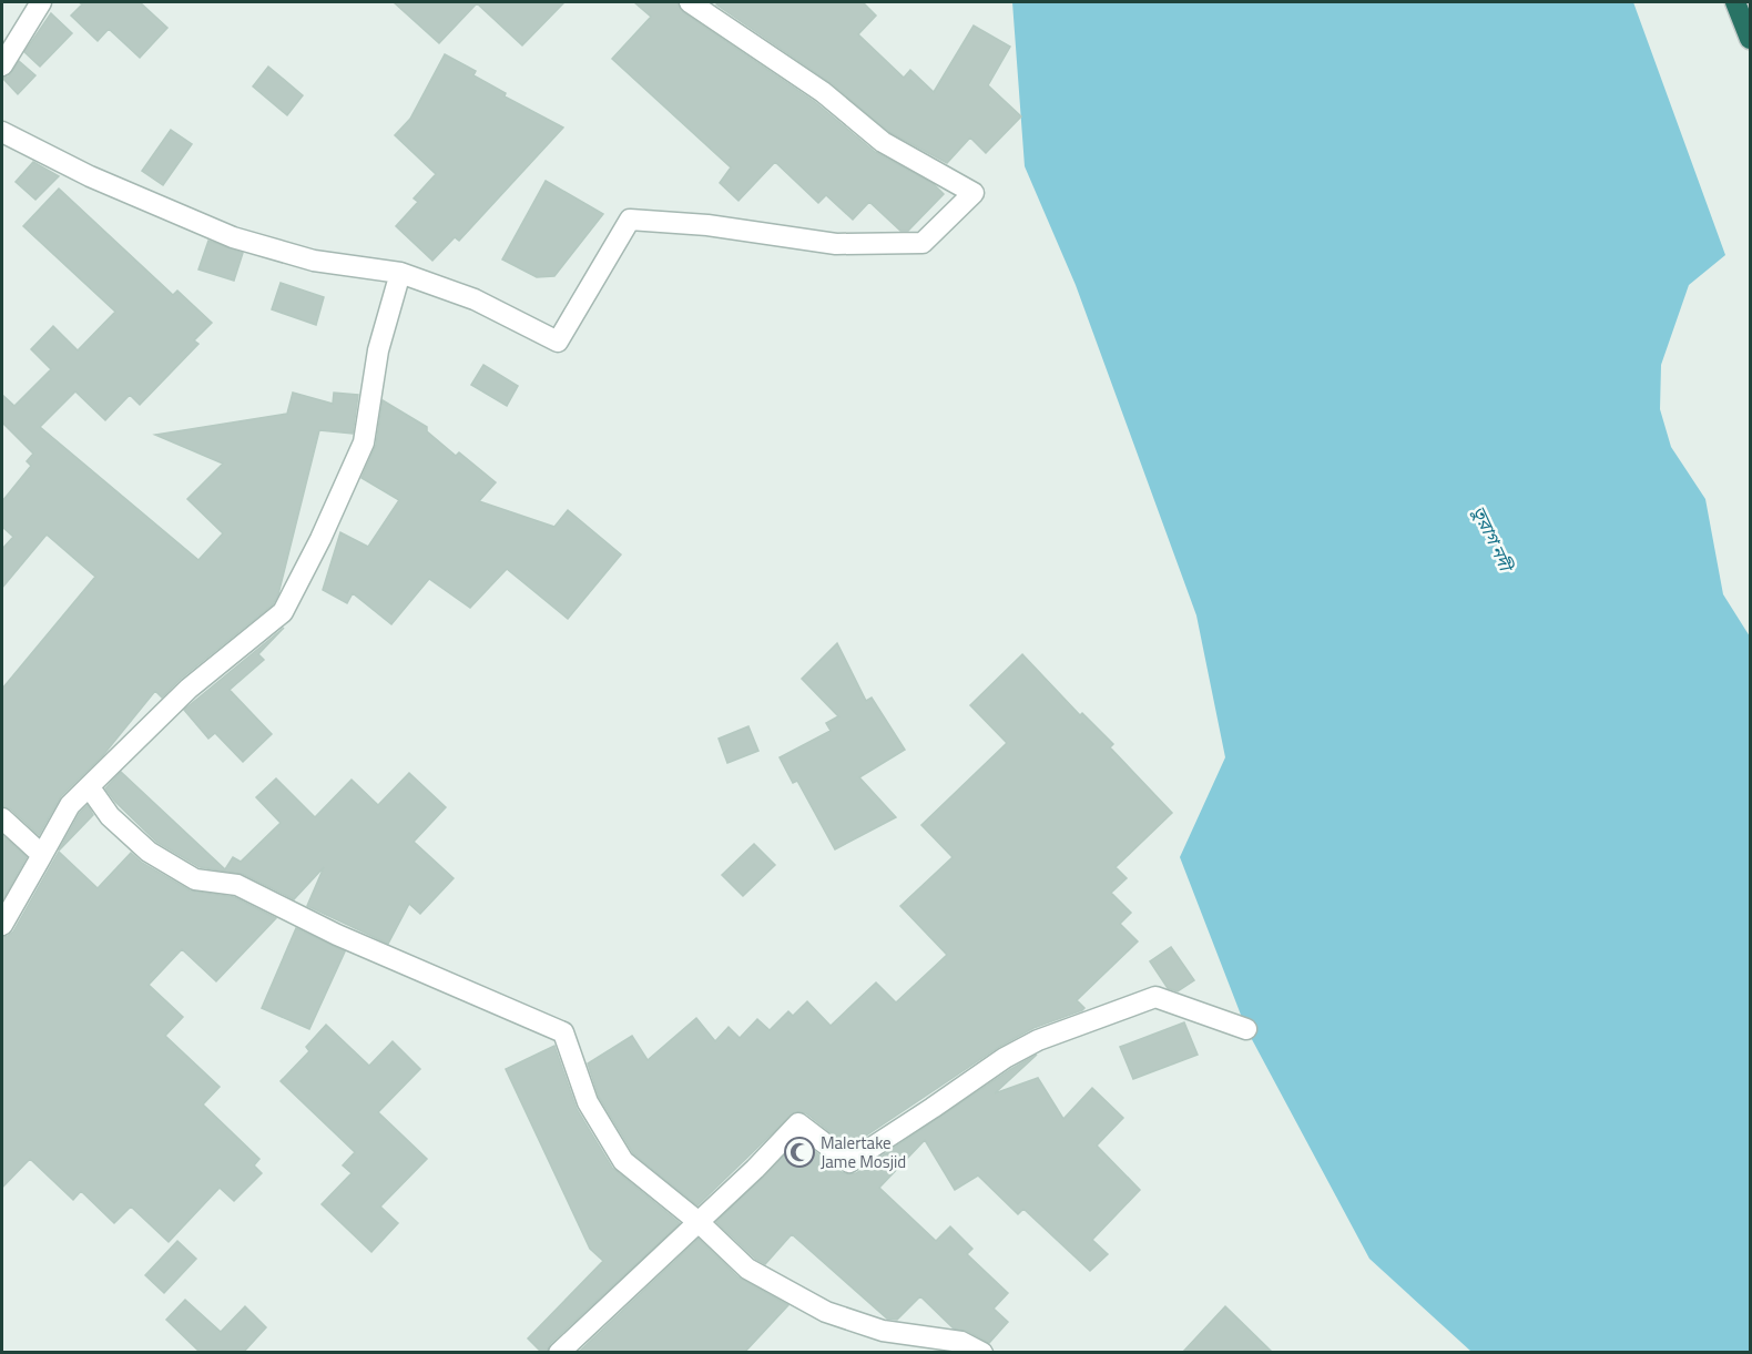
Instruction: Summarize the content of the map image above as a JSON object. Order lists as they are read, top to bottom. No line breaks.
{"water":["তুরাগ নদী"],"places":{"mosque":["Malertake Jame Mosjid"]}}
